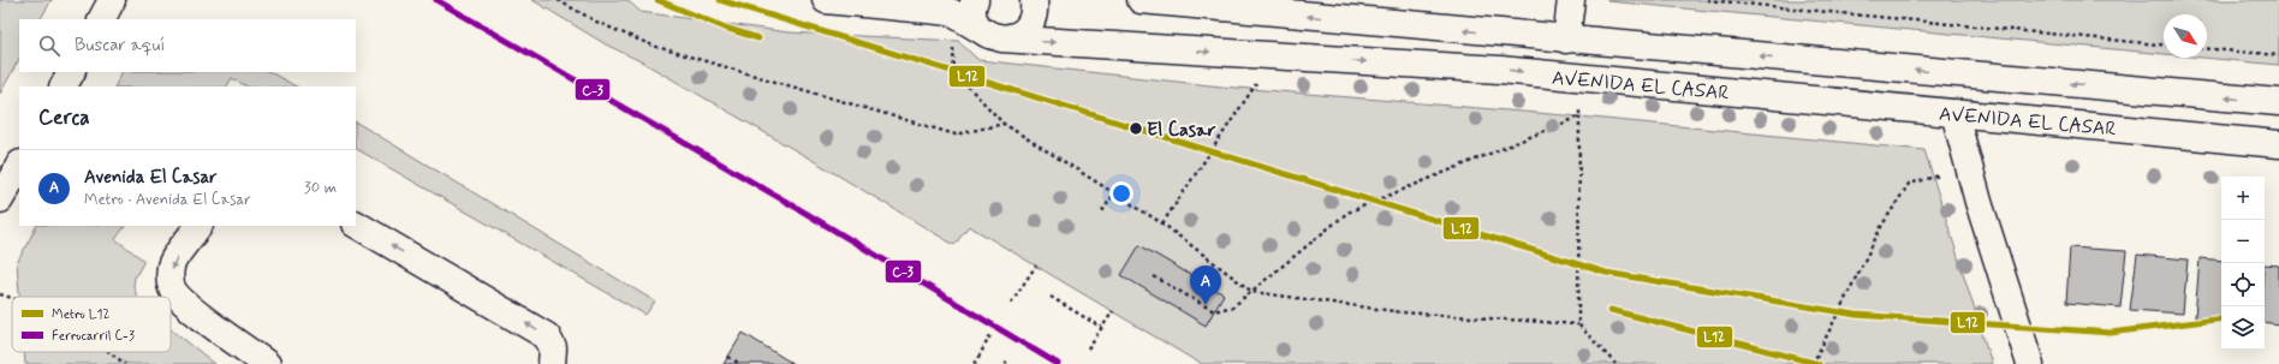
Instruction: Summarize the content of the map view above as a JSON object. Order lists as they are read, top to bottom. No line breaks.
{"streets":{"street":["AVENIDA EL CASAR"]},"places":["El Casar"],"lines":["metro line L12","rail line C-3"],"legend":["Metro L12","Ferrocarril C-3"],"north":"bottom right","page":{"search":"Buscar aquí","heading":"Cerca","list":[{"mark":"A","name":"Avenida El Casar","note":"Metro · Avenida El Casar","value":"30 m"}],"map_buttons":["+","−"],"pins":"A"}}
